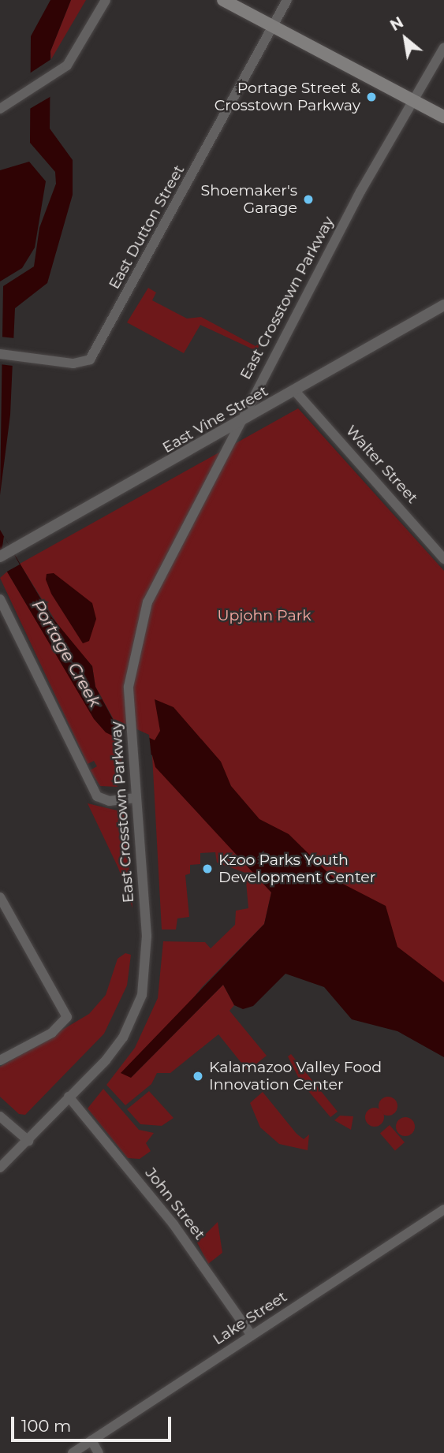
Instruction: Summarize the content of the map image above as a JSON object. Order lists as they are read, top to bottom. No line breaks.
{"streets":{"street":["East Dutton Street","East Crosstown Parkway","East Vine Street","Walter Street","John Street","Lake Street"]},"crossings":[["East Crosstown Parkway","East Vine Street"],["East Crosstown Parkway","John Street"],["East Vine Street","Walter Street"],["John Street","Lake Street"]],"water":["Portage Creek"],"parks":["Upjohn Park"],"places":["Portage Street & Crosstown Parkway","Shoemaker's Garage","Kzoo Parks Youth Development Center","Kalamazoo Valley Food Innovation Center"],"scale_bar":"100 m","north":"top left"}
